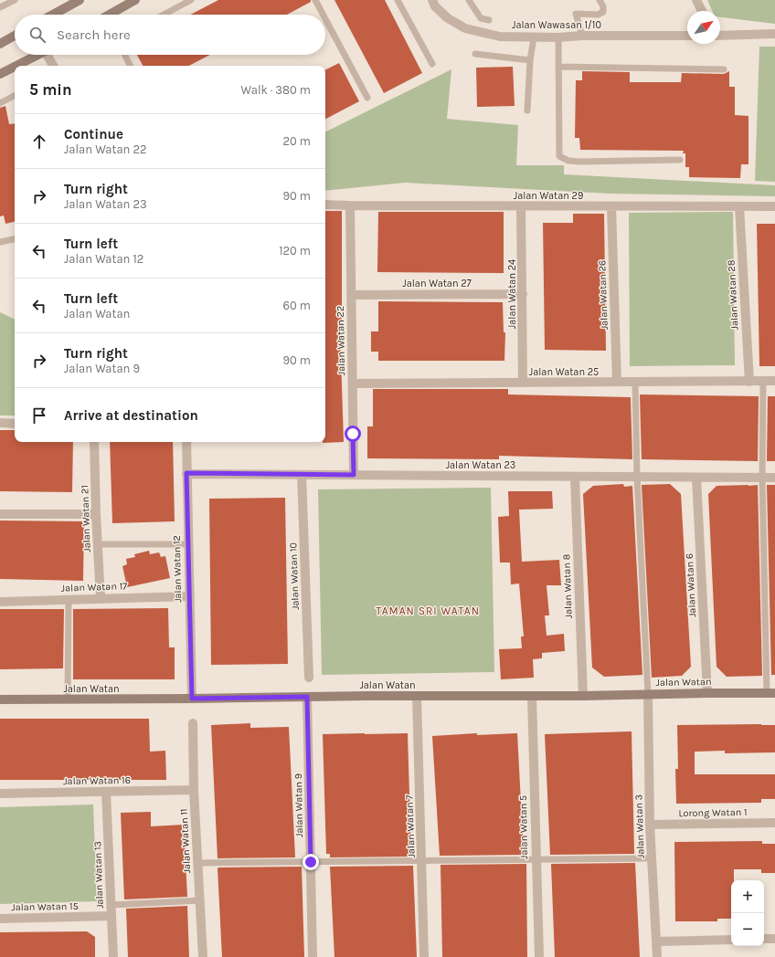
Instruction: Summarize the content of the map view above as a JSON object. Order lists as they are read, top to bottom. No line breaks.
{"streets":{"street":["Jalan Wawasan 1/10","Jalan Watan 29","Jalan Watan 27","Jalan Watan 24","Jalan Watan 26","Jalan Watan 28","Jalan Watan 22","Jalan Watan 25","Jalan Watan 23","Jalan Watan 21","Jalan Watan 12","Jalan Watan 10","Jalan Watan 6","Jalan Watan 8","Jalan Watan 17","Jalan Watan","Jalan Watan 16","Jalan Watan 9","Lorong Watan 1","Jalan Watan 7","Jalan Watan 3","Jalan Watan 5","Jalan Watan 11","Jalan Watan 13","Jalan Watan 15"]},"crossings":[["Jalan Watan 29","Jalan Watan 24"],["Jalan Watan 29","Jalan Watan 26"],["Jalan Watan 29","Jalan Watan 28"],["Jalan Watan 29","Jalan Watan 22"],["Jalan Watan 27","Jalan Watan 24"],["Jalan Watan 27","Jalan Watan 22"],["Jalan Watan 24","Jalan Watan 25"],["Jalan Watan 26","Jalan Watan 25"],["Jalan Watan 28","Jalan Watan 25"],["Jalan Watan 22","Jalan Watan 25"],["Jalan Watan 22","Jalan Watan 23"],["Jalan Watan 23","Jalan Watan 12"],["Jalan Watan 23","Jalan Watan 10"],["Jalan Watan 23","Jalan Watan 6"],["Jalan Watan 23","Jalan Watan 8"],["Jalan Watan 21","Jalan Watan 17"],["Jalan Watan 12","Jalan Watan 17"],["Jalan Watan 12","Jalan Watan"],["Jalan Watan 6","Jalan Watan"],["Jalan Watan 8","Jalan Watan"],["Jalan Watan","Jalan Watan 9"],["Jalan Watan","Jalan Watan 7"],["Jalan Watan","Jalan Watan 3"],["Jalan Watan","Jalan Watan 5"],["Jalan Watan 16","Jalan Watan 11"],["Jalan Watan 16","Jalan Watan 13"],["Lorong Watan 1","Jalan Watan 3"],["Jalan Watan 13","Jalan Watan 15"]],"districts":["TAMAN SRI WATAN"],"north":"top right","page":{"search":"Search here","heading":["5 min","Walk · 380 m"],"list":[["Continue","Jalan Watan 22","20 m"],["Turn right","Jalan Watan 23","90 m"],["Turn left","Jalan Watan 12","120 m"],["Turn left","Jalan Watan","60 m"],["Turn right","Jalan Watan 9","90 m"],"Arrive at destination"],"map_buttons":["+","−"]}}
